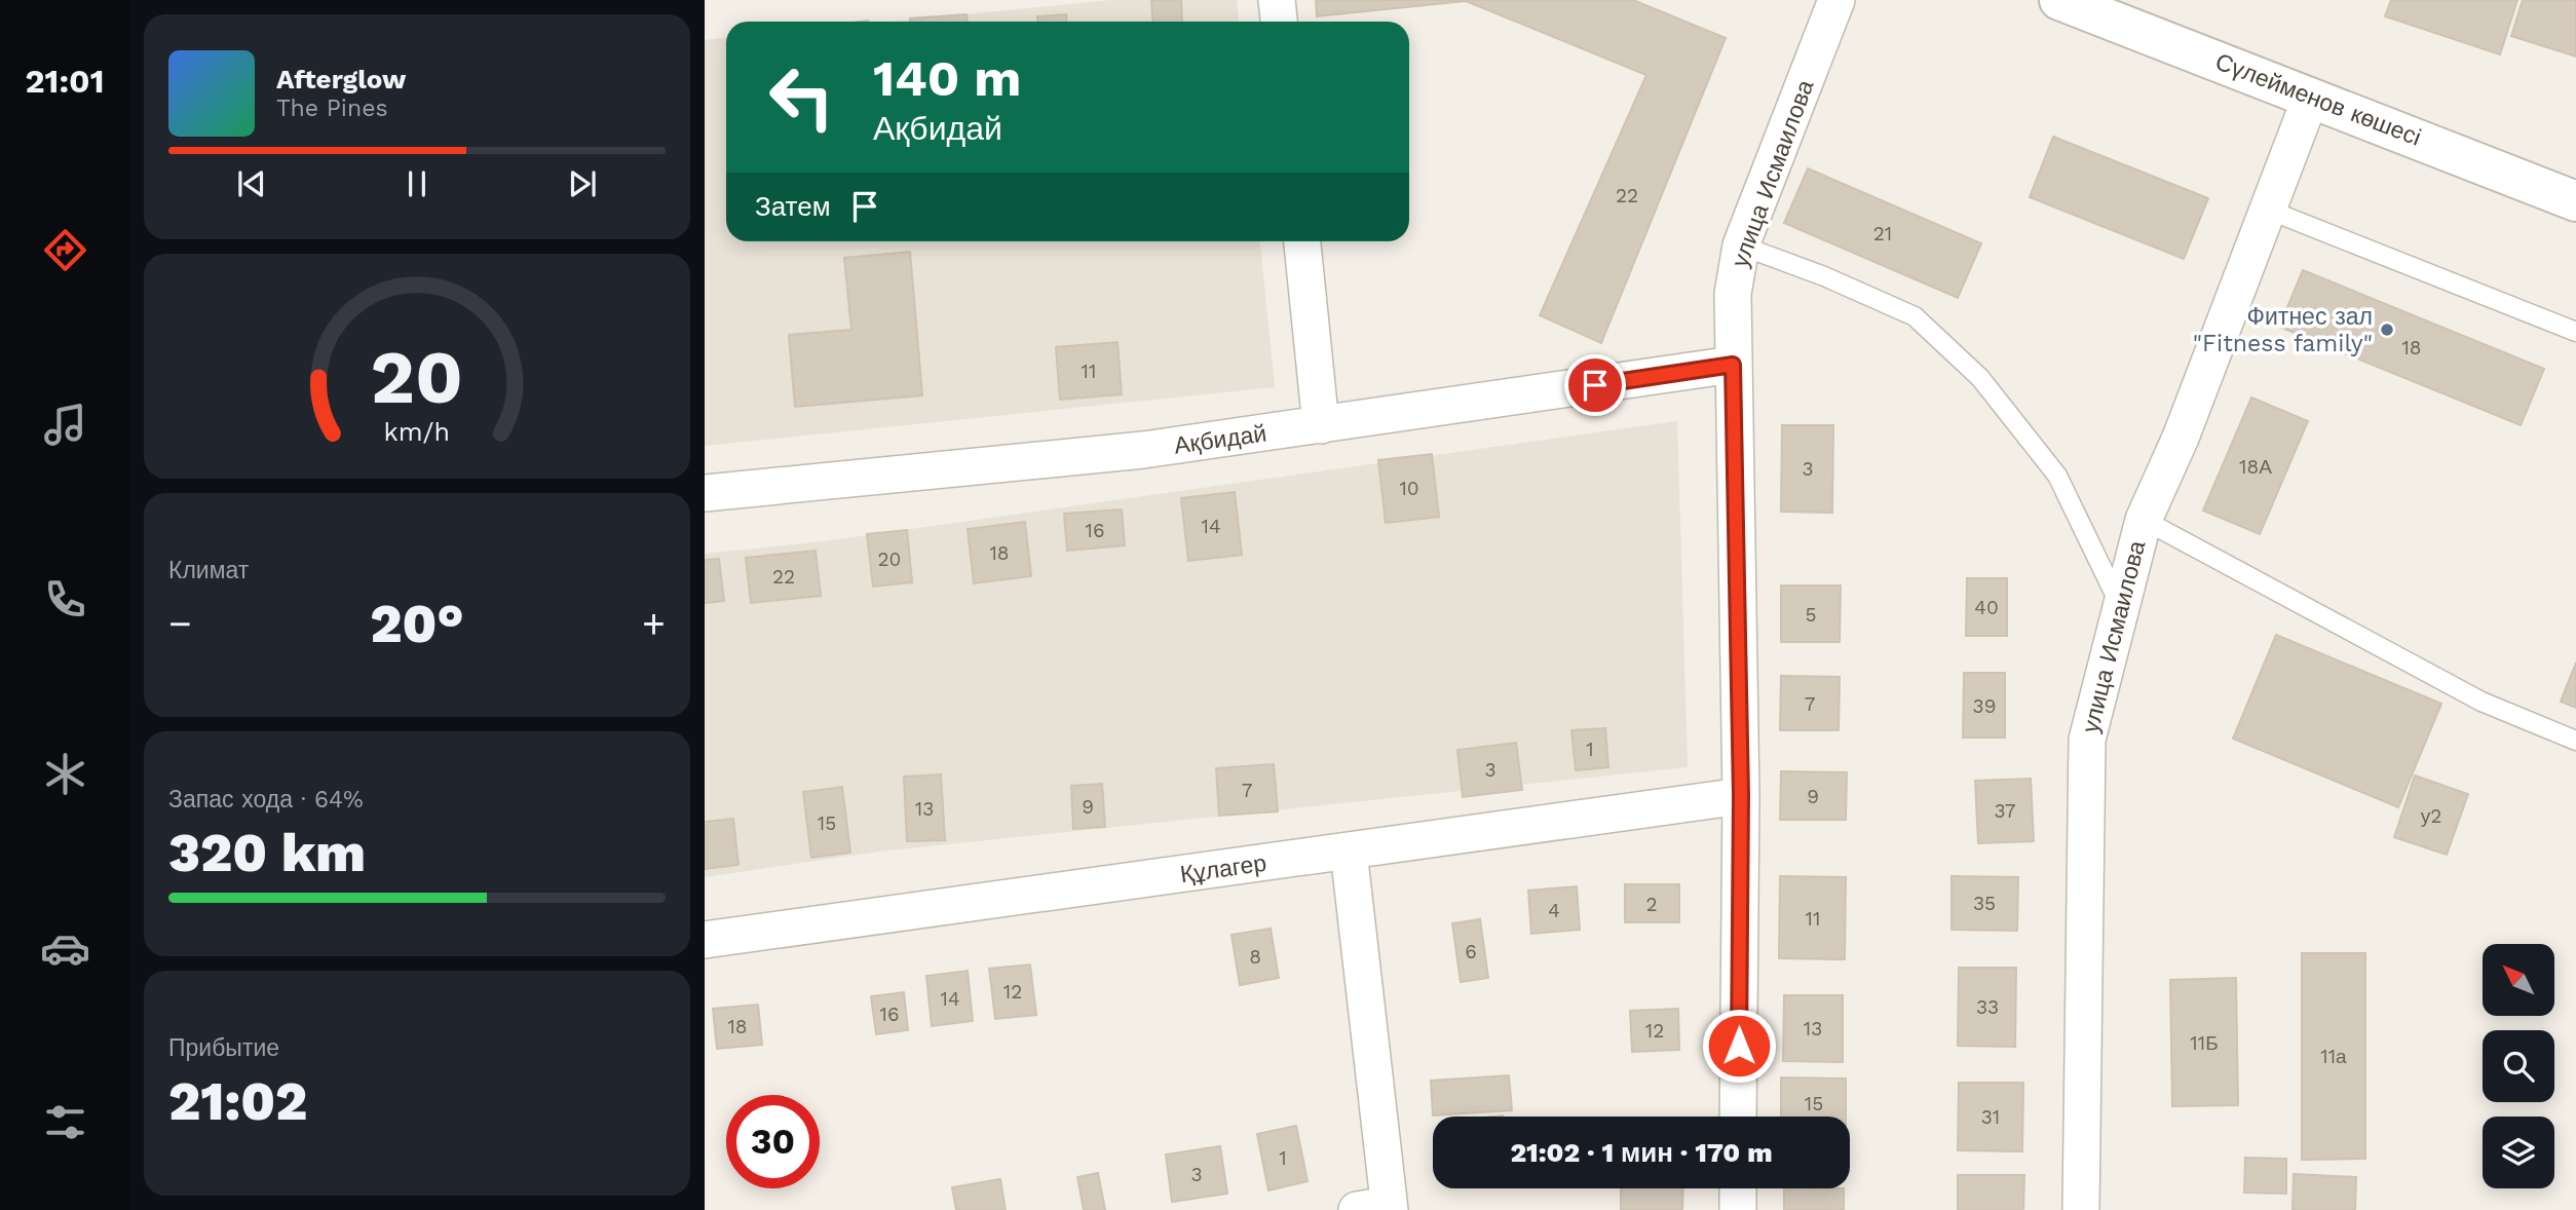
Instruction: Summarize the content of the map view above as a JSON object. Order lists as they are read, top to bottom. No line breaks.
{"streets":{"street":["Сүлейменов көшесі","улица Исмаилова","Ақбидай","Құлагер"]},"crossings":[["Сүлейменов көшесі","улица Исмаилова"],["улица Исмаилова","Ақбидай"],["улица Исмаилова","Құлагер"]],"places":["Фитнес зал \"Fitness family\""],"house_numbers":["22","21","18","11","18А","3","10","14","16","18","20","22","40","5","7","39","1","3","7","9","9","13","37","у2","15","35","2","4","11","6","8","12","14","33","16","18","13","12","11Б","11а","15","31","1","3"],"north":"top left","page":{"tabs":"21:01","turn":["140 m","Ақбидай"],"song":["Afterglow","The Pines"],"then":"Затем","tile":["Климат",["Запас хода · 64%","320 km"],["Прибытие","21:02"]],"heat":["−","20°","+"],"limit":"30","trip":"21:02 · 1 мин · 170 m","gauge":["20","km/h"]}}
